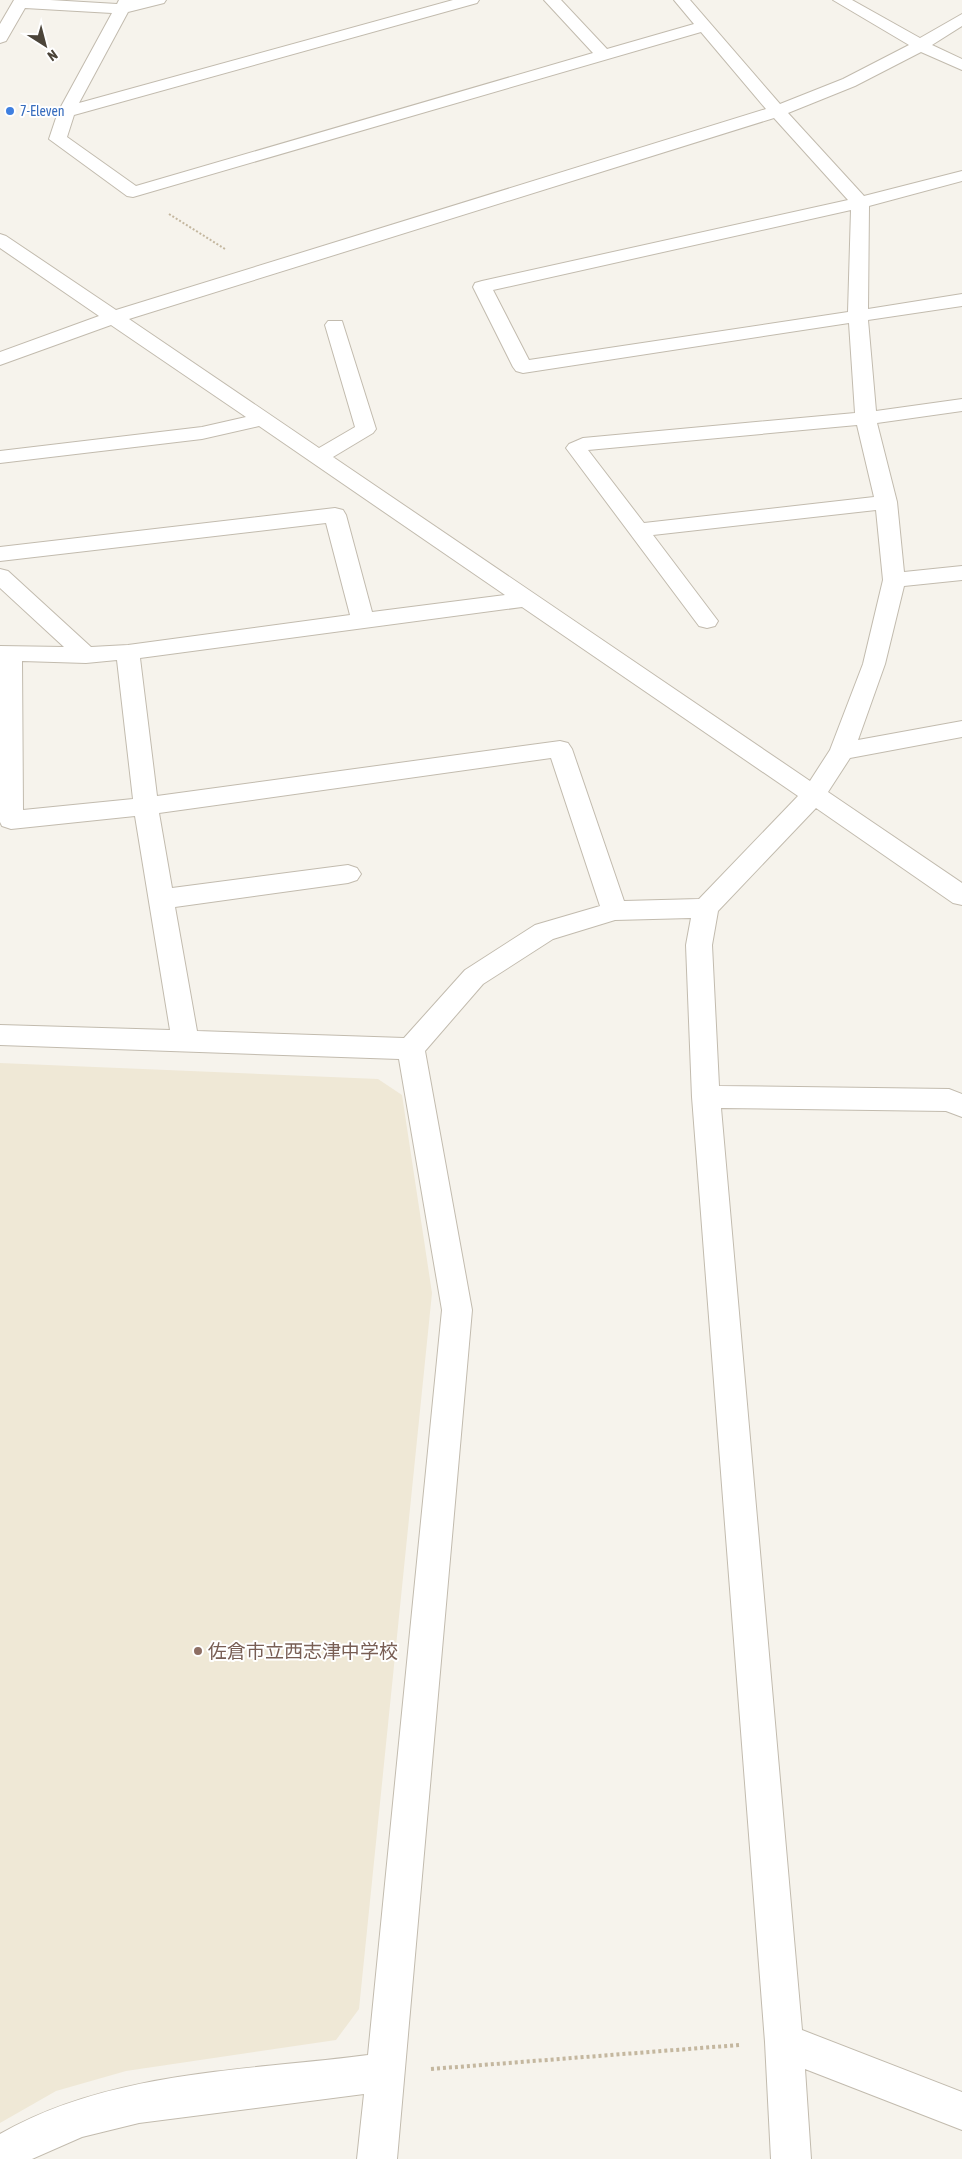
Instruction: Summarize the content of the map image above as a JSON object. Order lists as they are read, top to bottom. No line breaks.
{"places":["7-Eleven","佐倉市立西志津中学校"],"north":"bottom right"}
